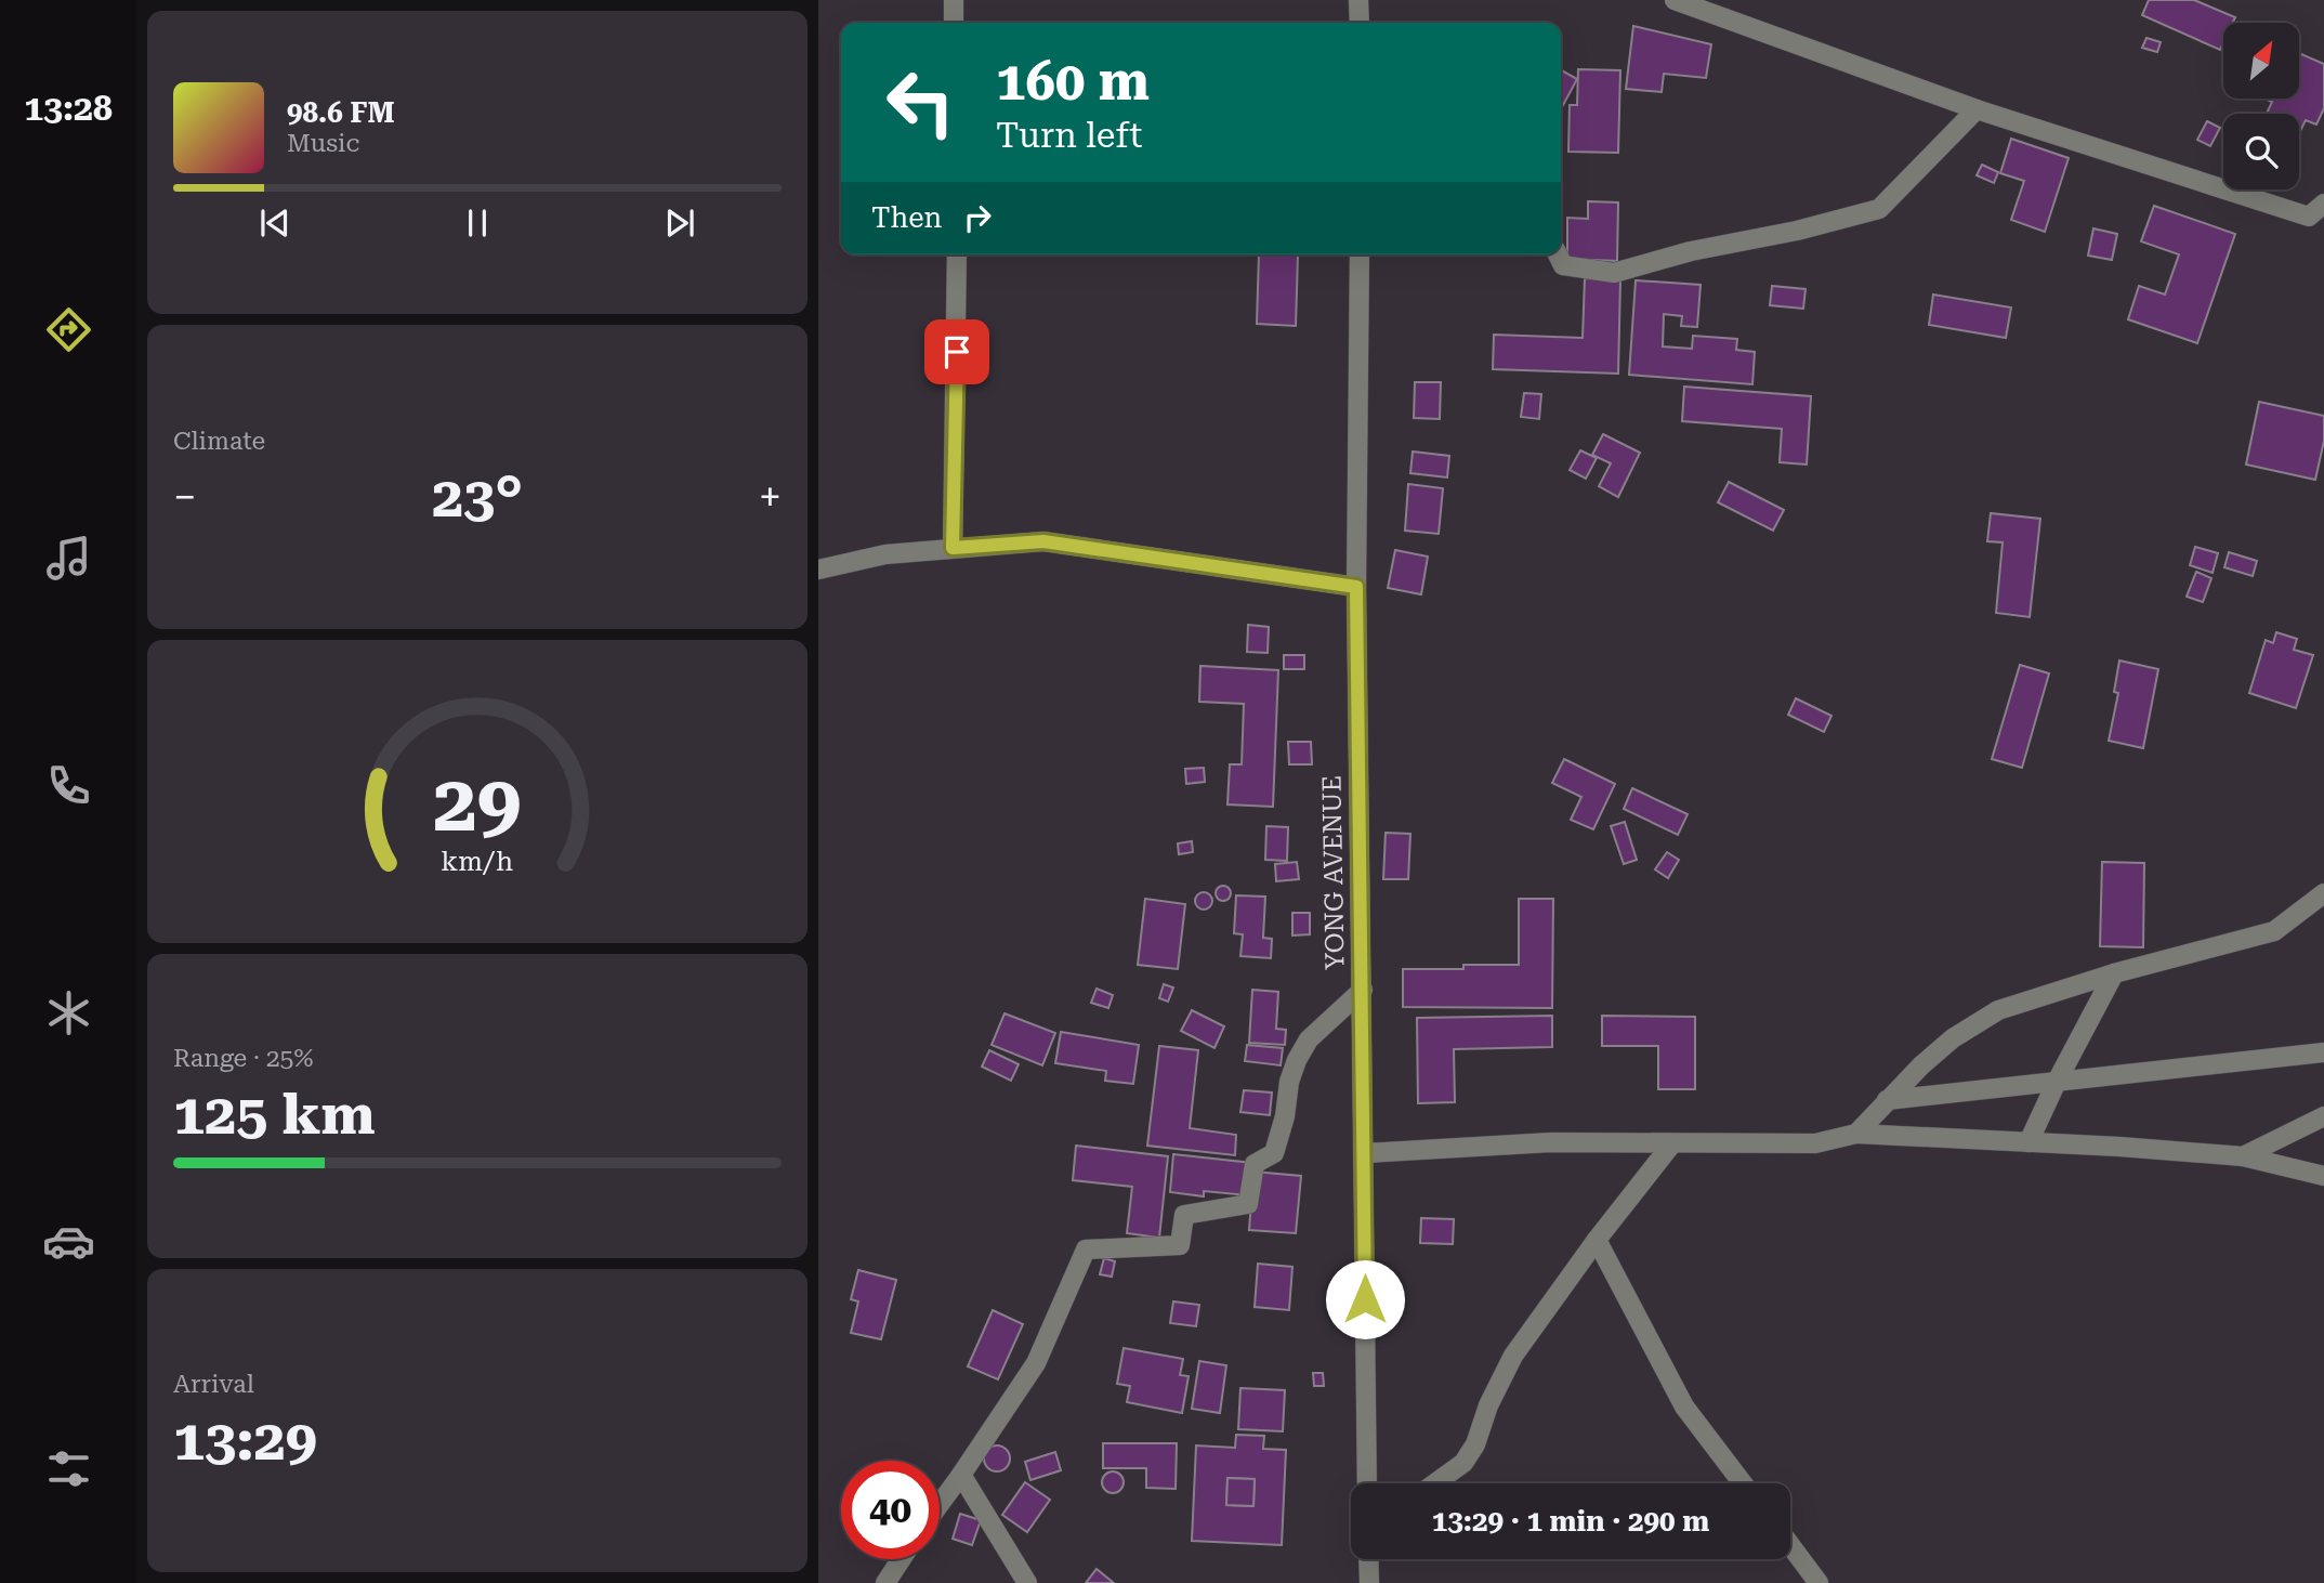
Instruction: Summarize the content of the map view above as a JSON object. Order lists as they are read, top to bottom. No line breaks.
{"streets":{"street":["YONG AVENUE"]},"north":"top right","page":{"tabs":"13:28","turn":["160 m","Turn left"],"song":["98.6 FM","Music"],"then":"Then","tile":["Climate",["Range · 25%","125 km"],["Arrival","13:29"]],"heat":["−","23°","+"],"limit":"40","trip":"13:29 · 1 min · 290 m","gauge":["29","km/h"]}}
